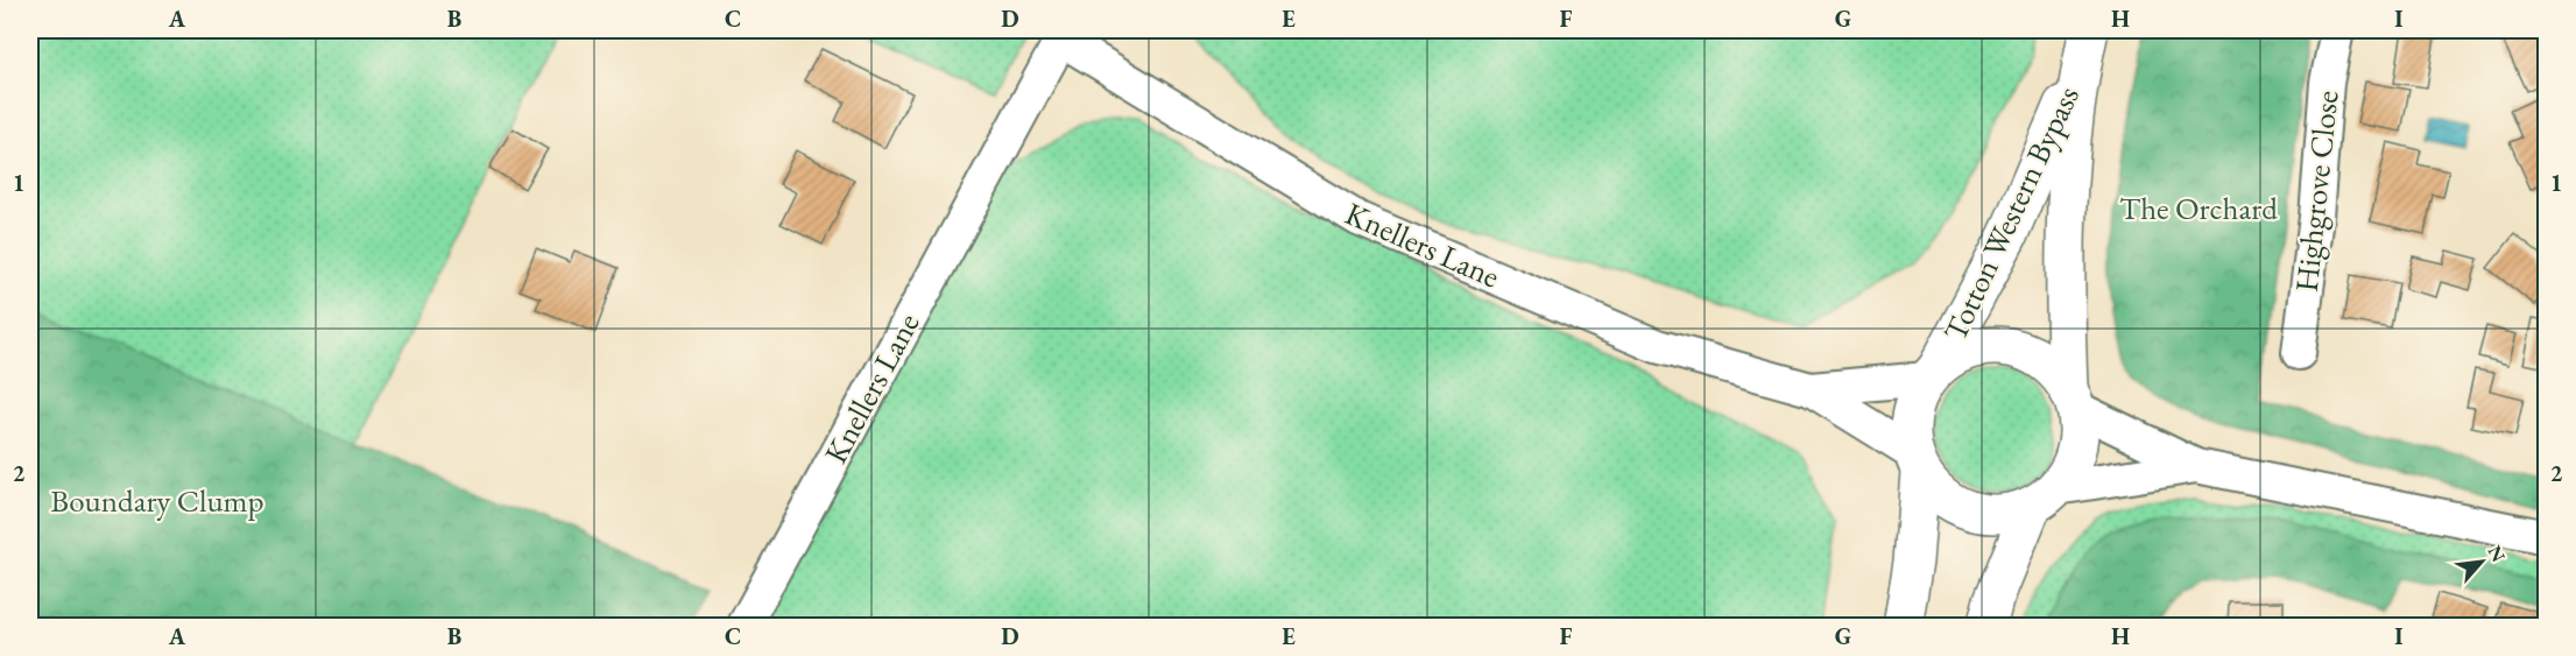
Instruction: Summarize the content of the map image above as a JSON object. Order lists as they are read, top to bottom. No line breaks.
{"streets":{"main road":["Totton Western Bypass"],"street":["Highgrove Close","Knellers Lane"]},"crossings":[["Totton Western Bypass","Knellers Lane"]],"parks":["The Orchard","Boundary Clump"],"north":"top right","grid":{"columns":["A","B","C","D","E","F","G","H","I"],"rows":["1","2"]}}
